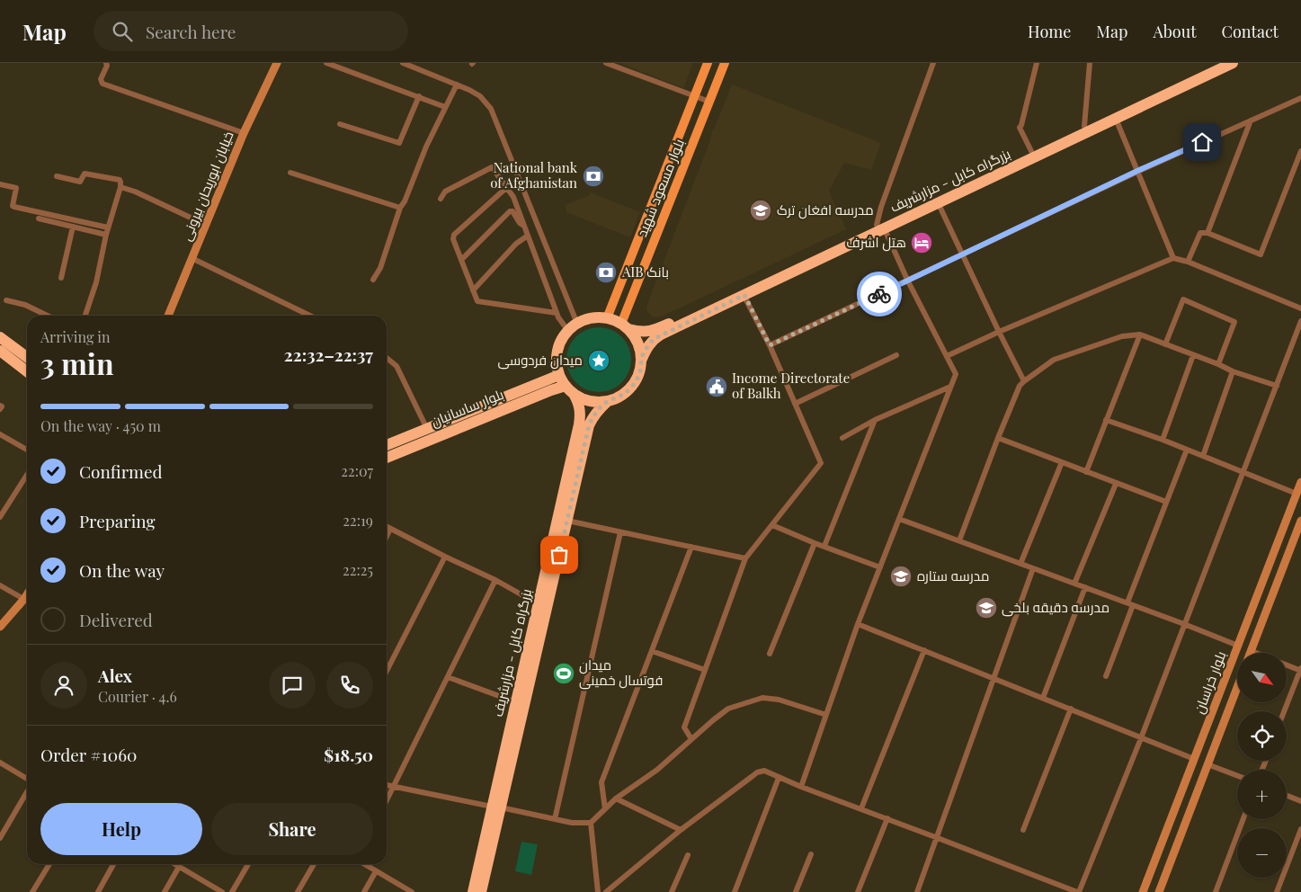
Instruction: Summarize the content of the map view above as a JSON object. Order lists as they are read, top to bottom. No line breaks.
{"streets":{"highway":["بزرگراه کابل - مزارشریف","بلوار ساسانیان"],"main road":["خیابان ابوریحان بیرونی","بلوار مسعود شهید","بلوار خراسان"]},"crossings":[["بزرگراه کابل - مزارشریف","بلوار مسعود شهید"],["بزرگراه کابل - مزارشریف","بلوار ساسانیان"],["بلوار مسعود شهید","بلوار ساسانیان"]],"places":{"bank":["National bank of Afghanistan","AIB بانک"],"school or university":["مدرسه افغان ترک","مدرسه ستاره","مدرسه دقيقه بلخى"],"hotel":["هتل اشرف"],"place":["میدان فردوسی"],"public building":["Income Directorate of Balkh"],"sports":["میدان فوتسال خمینی"]},"north":"bottom right","page":{"header":"Map","search":"Search here","nav":["Home","Map","About","Contact"],"heading":["3 min","Arriving in","22:32–22:37"],"panel":["Alex","Courier · 4.6","Order #1060","$18.50"],"bar":"On the way · 450 m","list":[["Confirmed","22:07"],["Preparing","22:19"],["On the way","22:25"],"Delivered"],"map_buttons":["+","−"],"buttons":["Help","Share"]}}
